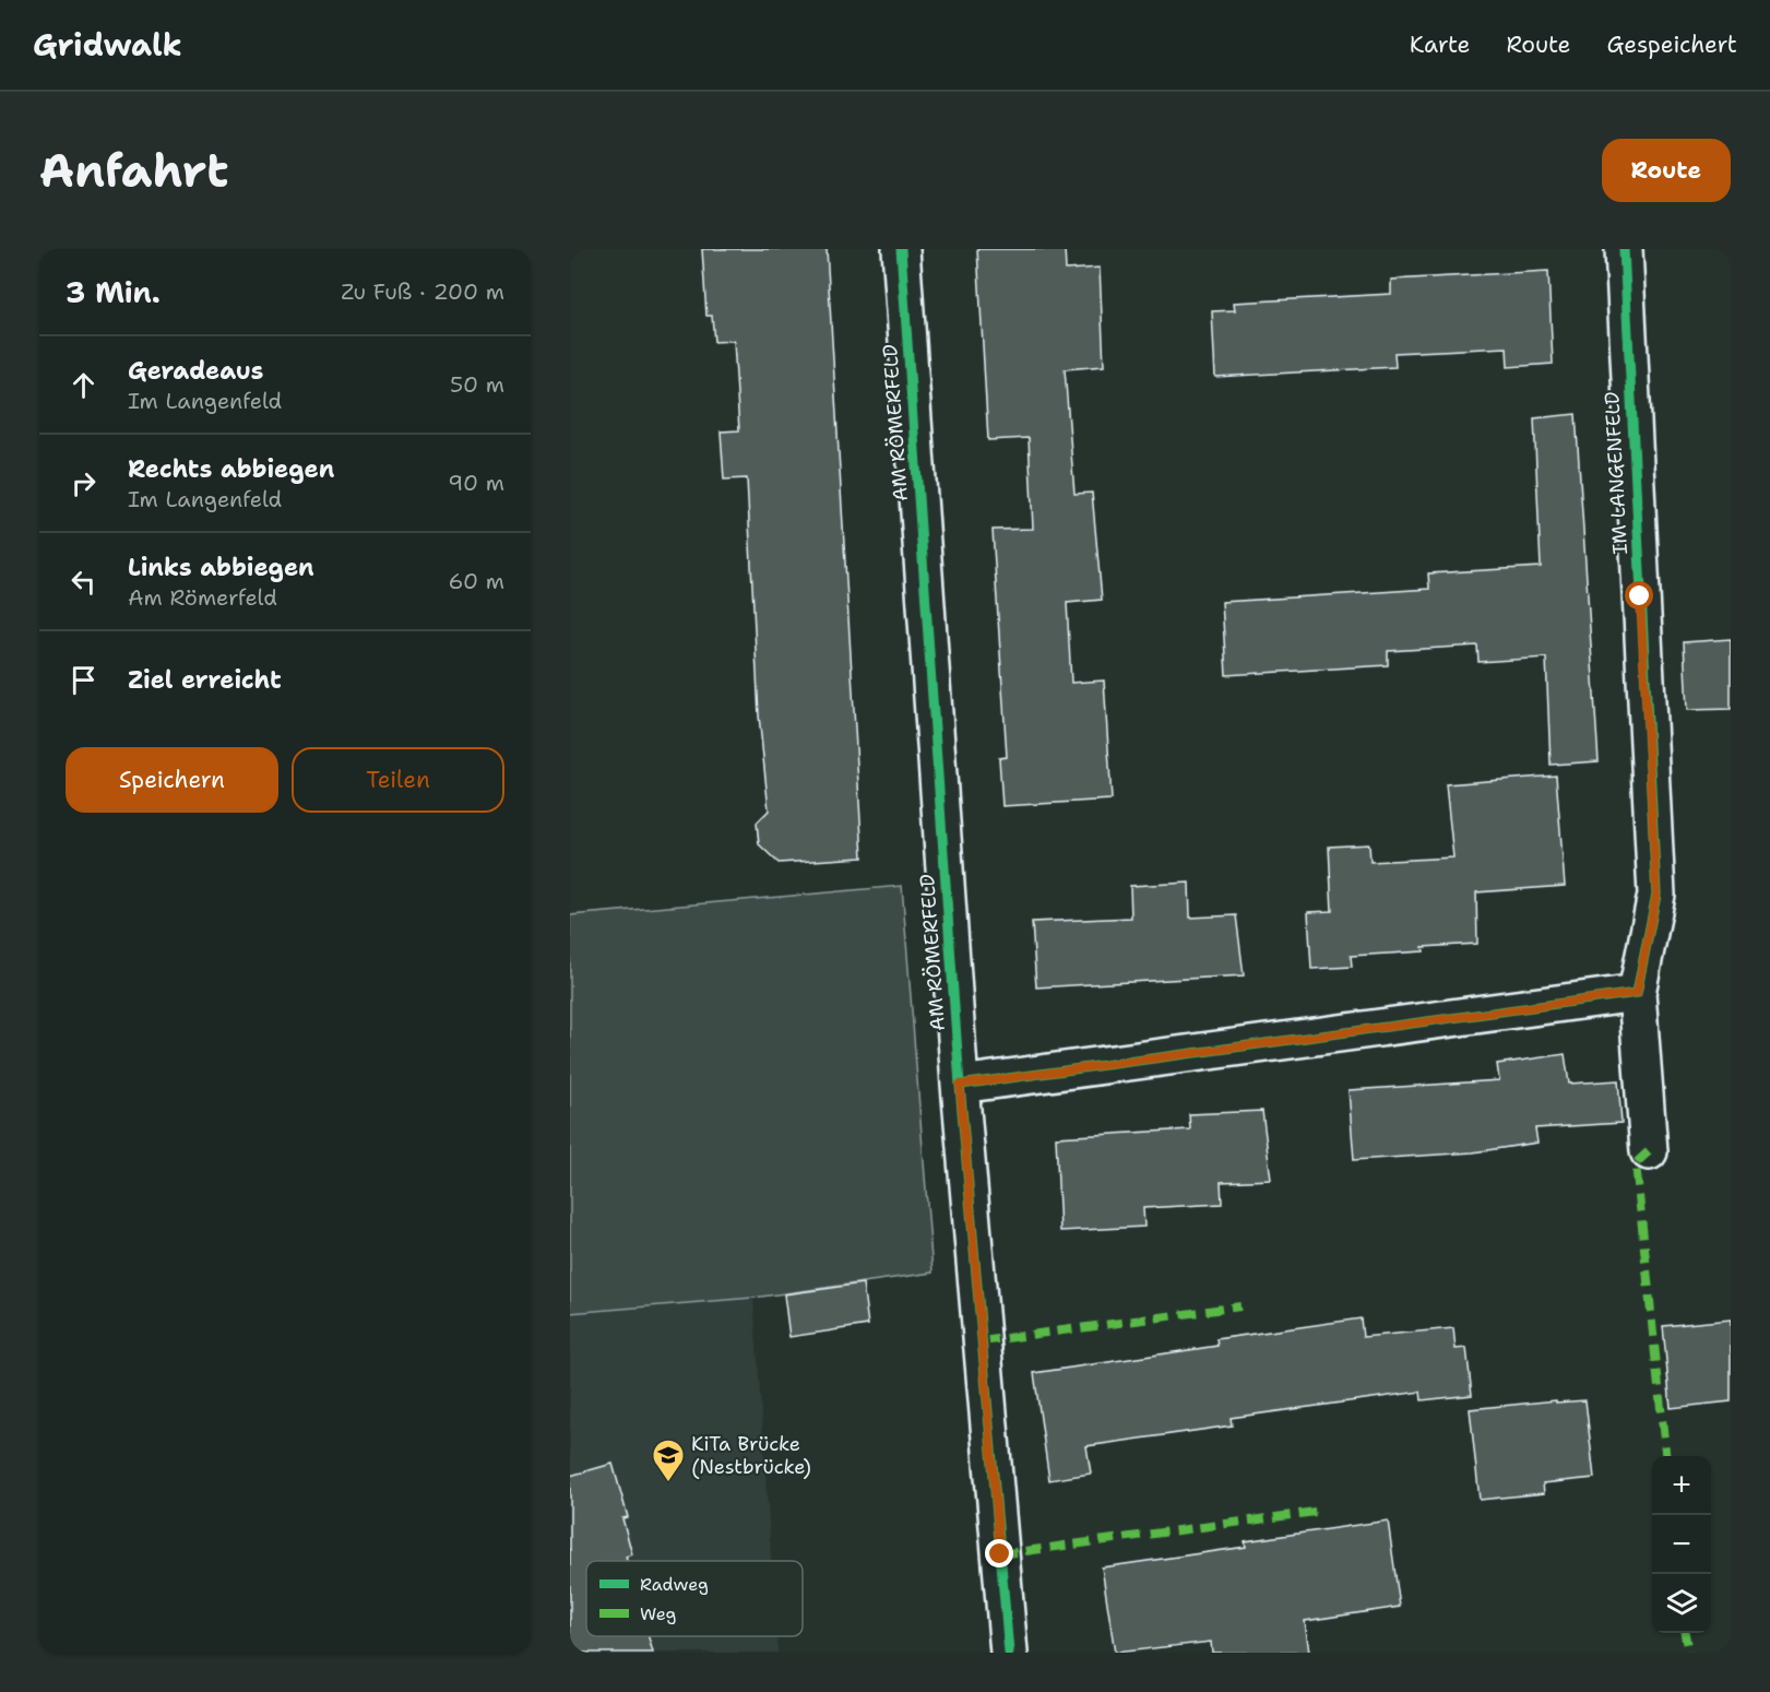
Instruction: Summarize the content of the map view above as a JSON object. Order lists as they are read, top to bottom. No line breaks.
{"streets":{"street":["AM RÖMERFELD","IM LANGENFELD"]},"places":{"school or university":["KiTa Brücke (Nestbrücke)"]},"legend":["Radweg","Weg"],"page":{"header":"Gridwalk","nav":["Karte","Route","Gespeichert"],"buttons":["Route",["Speichern","Teilen"]],"title":"Anfahrt","heading":["3 Min.","Zu Fuß · 200 m"],"list":[["Geradeaus","Im Langenfeld","50 m"],["Rechts abbiegen","Im Langenfeld","90 m"],["Links abbiegen","Am Römerfeld","60 m"],"Ziel erreicht"],"map_buttons":["+","−"]}}
